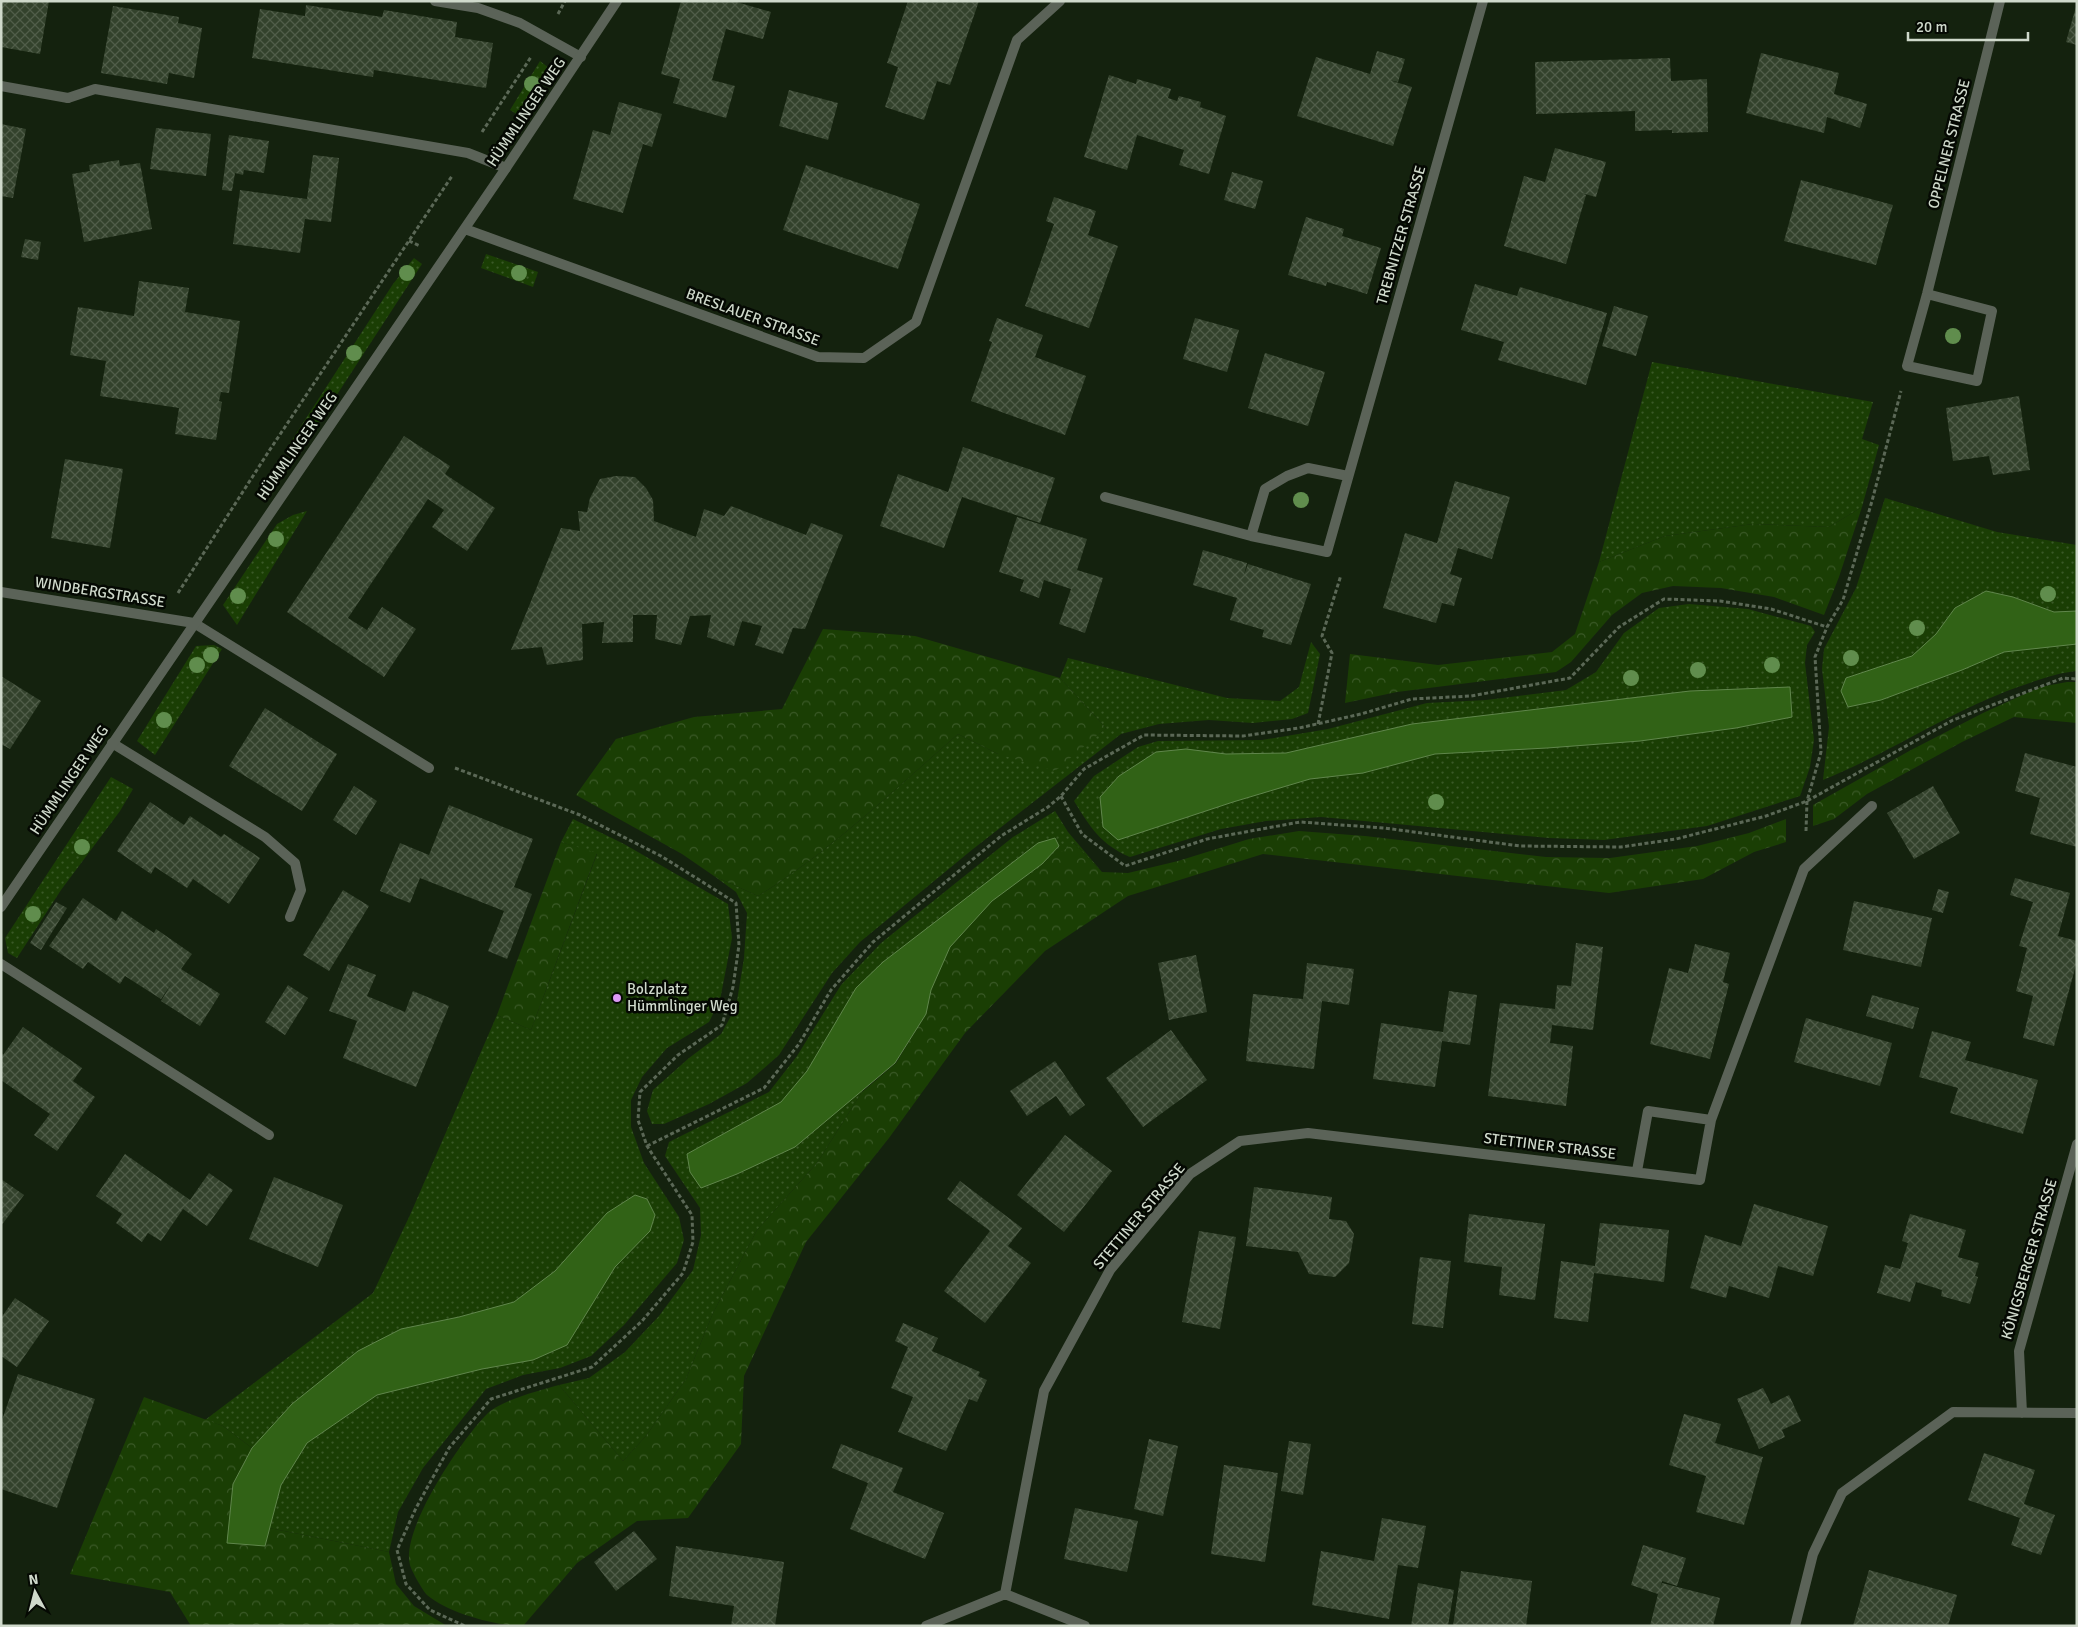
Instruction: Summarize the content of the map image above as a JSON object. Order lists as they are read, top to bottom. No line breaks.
{"streets":{"street":["HÜMMLINGER WEG","OPPELNER STRASSE","TREBNITZER STRASSE","BRESLAUER STRASSE","WINDBERGSTRASSE","STETTINER STRASSE","KÖNIGSBERGER STRASSE"]},"crossings":[["HÜMMLINGER WEG","BRESLAUER STRASSE"],["HÜMMLINGER WEG","WINDBERGSTRASSE"]],"places":["Bolzplatz Hümmlinger Weg"],"scale_bar":"20 m","north":"top"}
